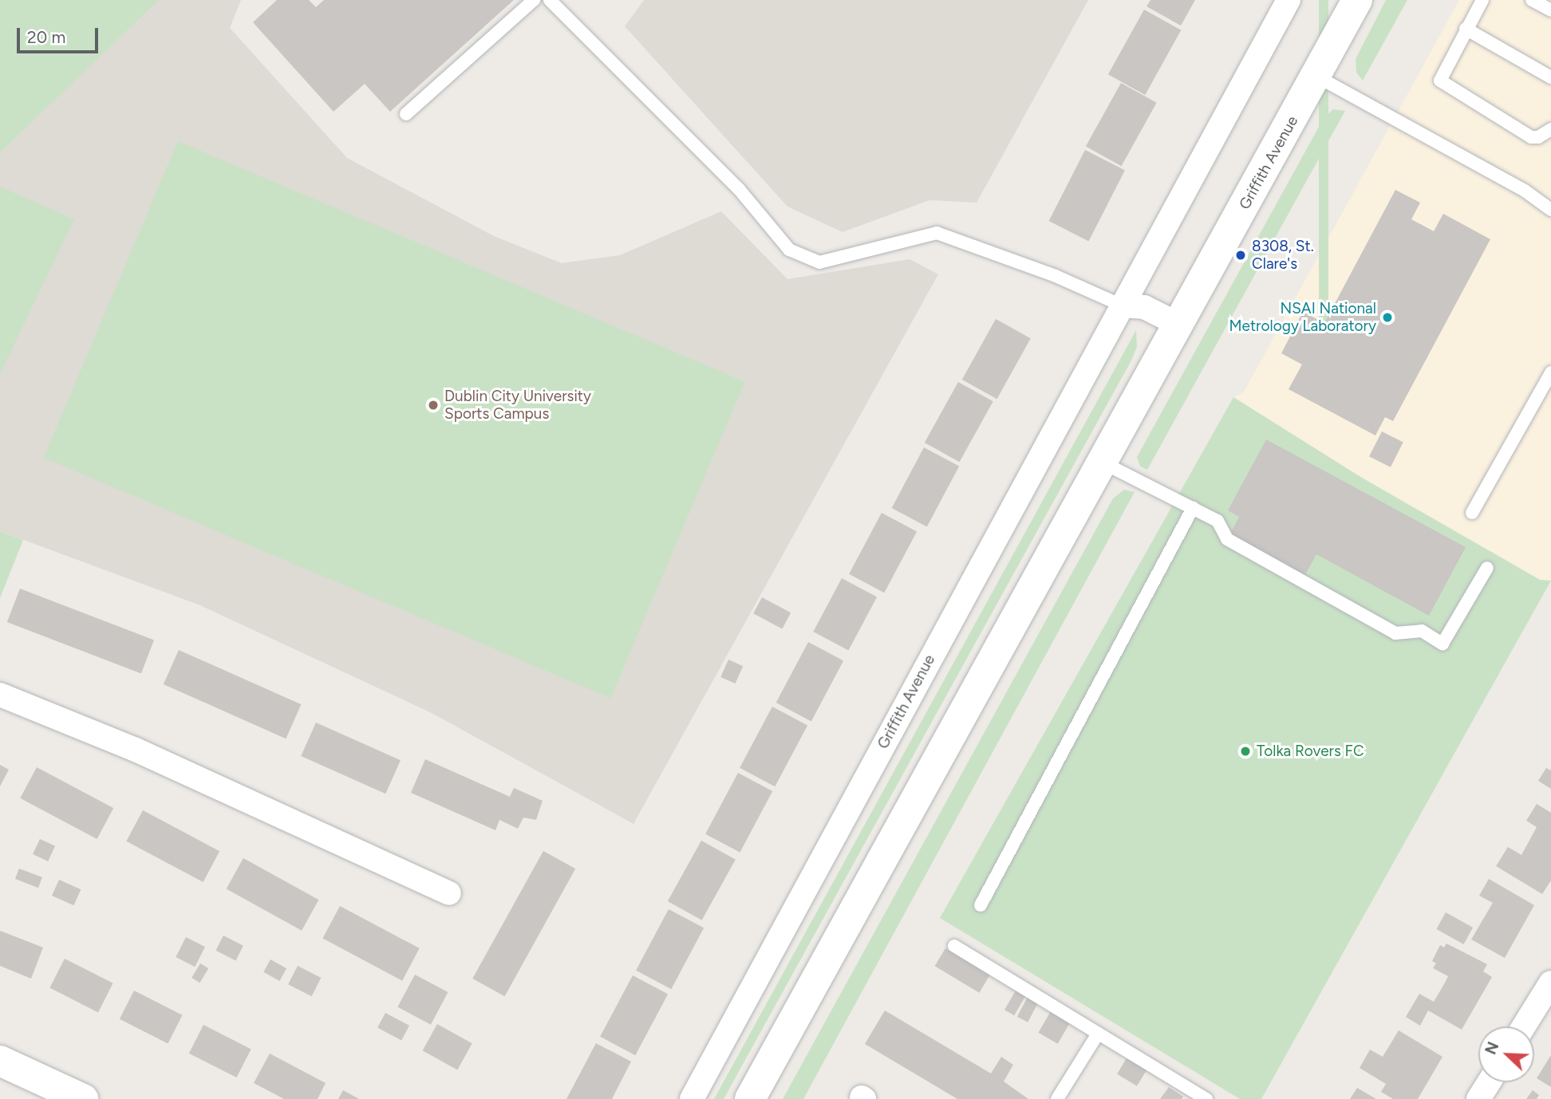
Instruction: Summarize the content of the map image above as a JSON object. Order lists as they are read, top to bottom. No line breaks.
{"streets":{"main road":["Griffith Avenue"]},"places":["8308, St. Clare's","NSAI National Metrology Laboratory","Dublin City University Sports Campus","Tolka Rovers FC"],"scale_bar":"20 m","north":"top left"}
